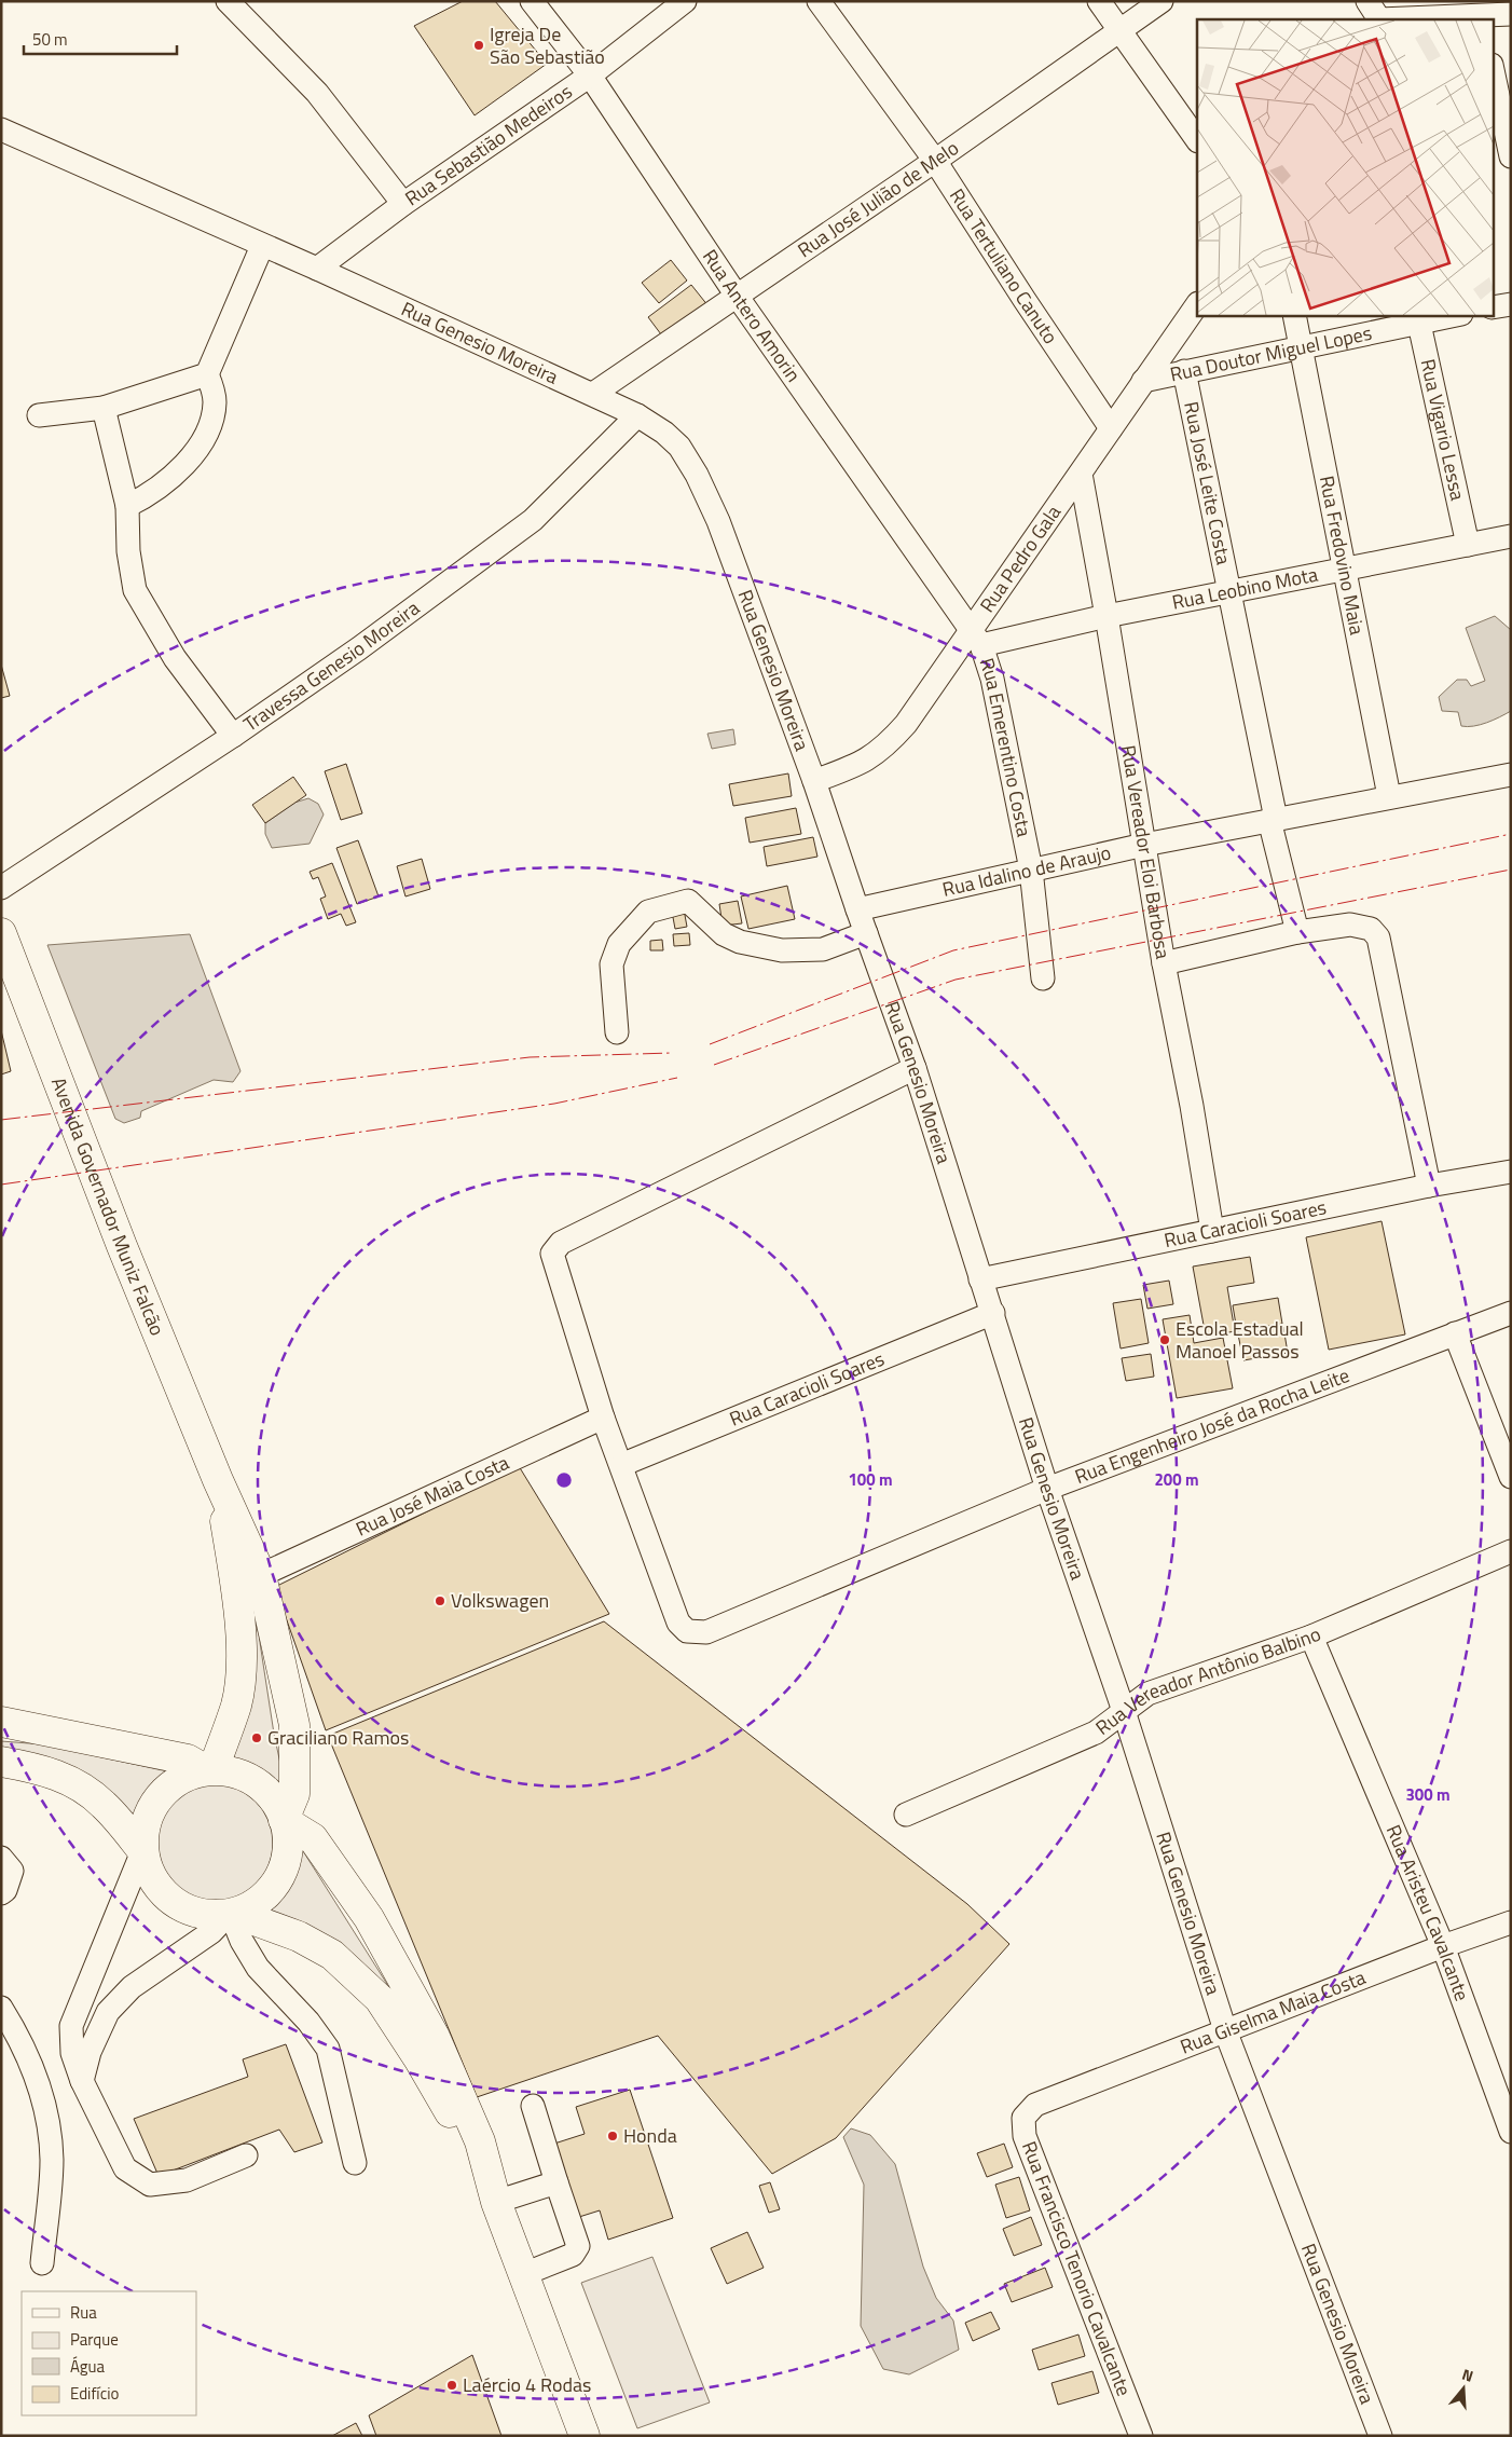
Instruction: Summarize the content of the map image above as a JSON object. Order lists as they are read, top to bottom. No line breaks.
{"streets":{"main road":["Avenida Governador Muniz Falcão"],"street":["Rua Sebastião Medeiros","Rua José Julião de Melo","Rua Tertuliano Canuto","Rua Antero Amorin","Rua Genesio Moreira","Rua Doutor Miguel Lopes","Rua Vigario Lessa","Rua José Leite Costa","Rua Fredovino Maia","Rua Pedro Gala","Rua Leobino Mota","Travessa Genesio Moreira","Rua Emerentino Costa","Rua Vereador Eloi Barbosa","Rua Idalino de Araujo","Rua Caracioli Soares","Rua Engenheiro José da Rocha Leite","Rua José Maia Costa","Rua Vereador Antônio Balbino","Rua Aristeu Cavalcante","Rua Giselma Maia Costa","Rua Francisco Tenorio Cavalcante"]},"crossings":[["Rua Sebastião Medeiros","Rua Antero Amorin"],["Rua Sebastião Medeiros","Rua Genesio Moreira"],["Rua José Julião de Melo","Rua Tertuliano Canuto"],["Rua José Julião de Melo","Rua Antero Amorin"],["Rua José Julião de Melo","Rua Genesio Moreira"],["Rua Tertuliano Canuto","Rua Pedro Gala"],["Rua Antero Amorin","Rua Pedro Gala"],["Rua Antero Amorin","Rua Leobino Mota"],["Rua Antero Amorin","Rua Emerentino Costa"],["Rua Genesio Moreira","Rua Pedro Gala"],["Rua Genesio Moreira","Travessa Genesio Moreira"],["Rua Genesio Moreira","Rua Idalino de Araujo"],["Rua Genesio Moreira","Rua Caracioli Soares"],["Rua Genesio Moreira","Rua Engenheiro José da Rocha Leite"],["Rua Genesio Moreira","Rua Vereador Antônio Balbino"],["Rua Genesio Moreira","Rua Giselma Maia Costa"],["Rua Doutor Miguel Lopes","Rua Vigario Lessa"],["Rua Doutor Miguel Lopes","Rua José Leite Costa"],["Rua Doutor Miguel Lopes","Rua Fredovino Maia"],["Rua Doutor Miguel Lopes","Rua Pedro Gala"],["Rua Vigario Lessa","Rua Leobino Mota"],["Rua José Leite Costa","Rua Leobino Mota"],["Rua José Leite Costa","Rua Idalino de Araujo"],["Rua Fredovino Maia","Rua Leobino Mota"],["Rua Fredovino Maia","Rua Idalino de Araujo"],["Rua Pedro Gala","Rua Leobino Mota"],["Rua Pedro Gala","Rua Emerentino Costa"],["Rua Pedro Gala","Rua Vereador Eloi Barbosa"],["Rua Leobino Mota","Rua Emerentino Costa"],["Rua Leobino Mota","Rua Vereador Eloi Barbosa"],["Rua Emerentino Costa","Rua Idalino de Araujo"],["Rua Vereador Eloi Barbosa","Rua Idalino de Araujo"],["Rua Vereador Eloi Barbosa","Rua Caracioli Soares"],["Avenida Governador Muniz Falcão","Rua José Maia Costa"],["Rua Caracioli Soares","Rua Engenheiro José da Rocha Leite"],["Rua Vereador Antônio Balbino","Rua Aristeu Cavalcante"],["Rua Aristeu Cavalcante","Rua Giselma Maia Costa"],["Rua Giselma Maia Costa","Rua Francisco Tenorio Cavalcante"]],"places":["Igreja De São Sebastião","Escola Estadual Manoel Passos","Volkswagen","Graciliano Ramos","Honda","Laércio 4 Rodas"],"legend":["Rua","Parque","Água","Edifício"],"scale_bar":"50 m","north":"top","rings":["100 m","200 m","300 m"]}
